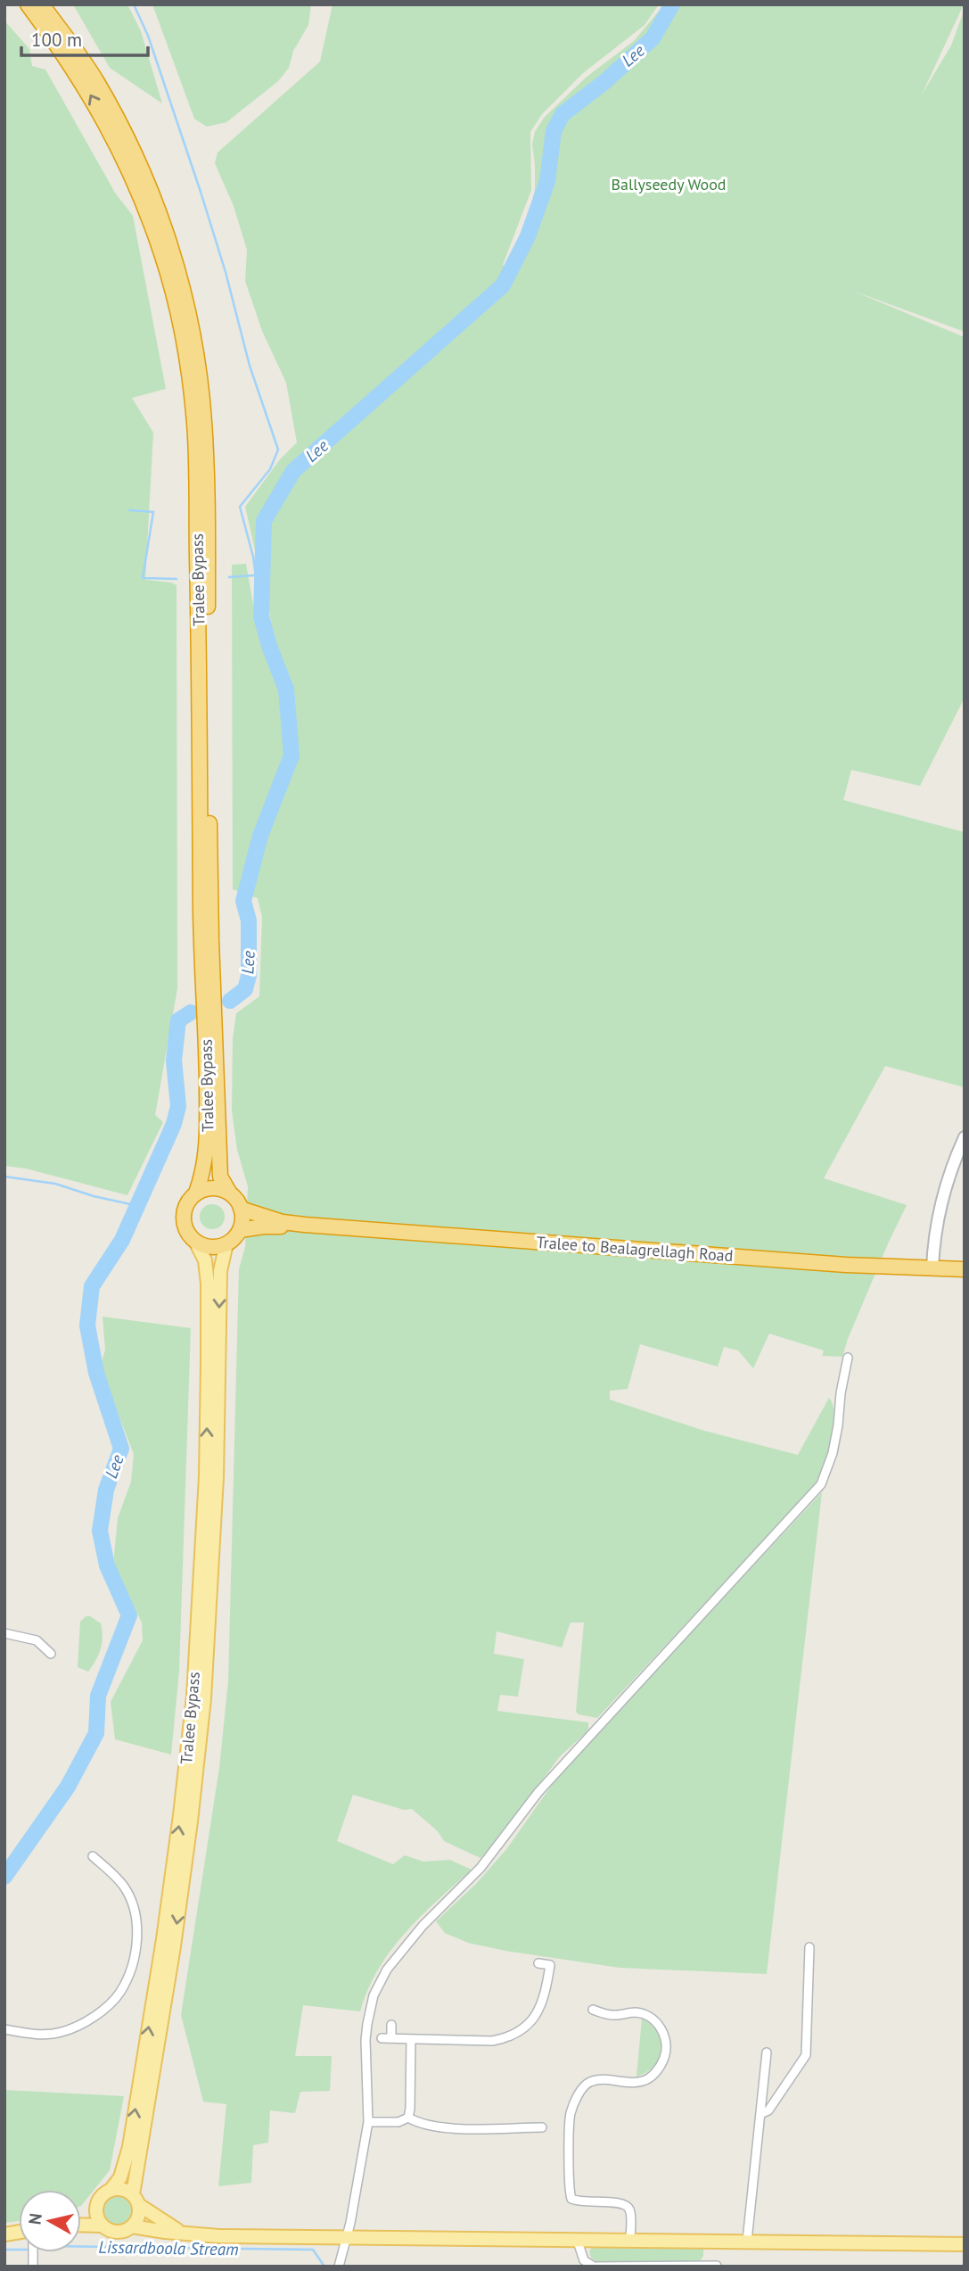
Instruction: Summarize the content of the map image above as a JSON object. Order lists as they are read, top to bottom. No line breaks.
{"streets":{"highway":["Tralee Bypass","Tralee to Bealagrellagh Road"]},"crossings":[["Tralee Bypass","Tralee to Bealagrellagh Road"]],"water":["Lee","Lissardboola Stream"],"parks":["Ballyseedy Wood"],"scale_bar":"100 m","north":"left"}
